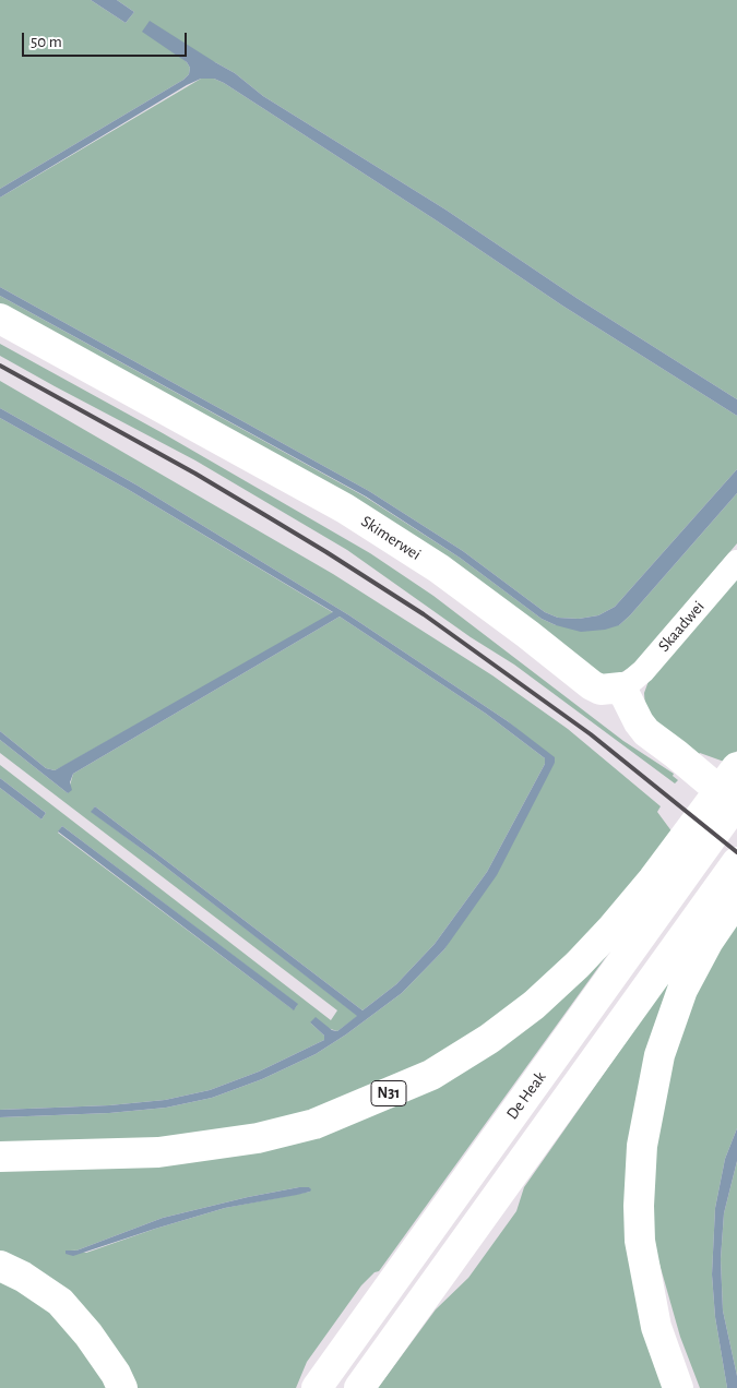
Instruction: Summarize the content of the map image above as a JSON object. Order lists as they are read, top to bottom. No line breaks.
{"streets":{"main road":["Skimerwei","N31","De Heak"],"street":["Skaadwei"]},"crossings":[["Skimerwei","Skaadwei"]],"scale_bar":"50 m"}
